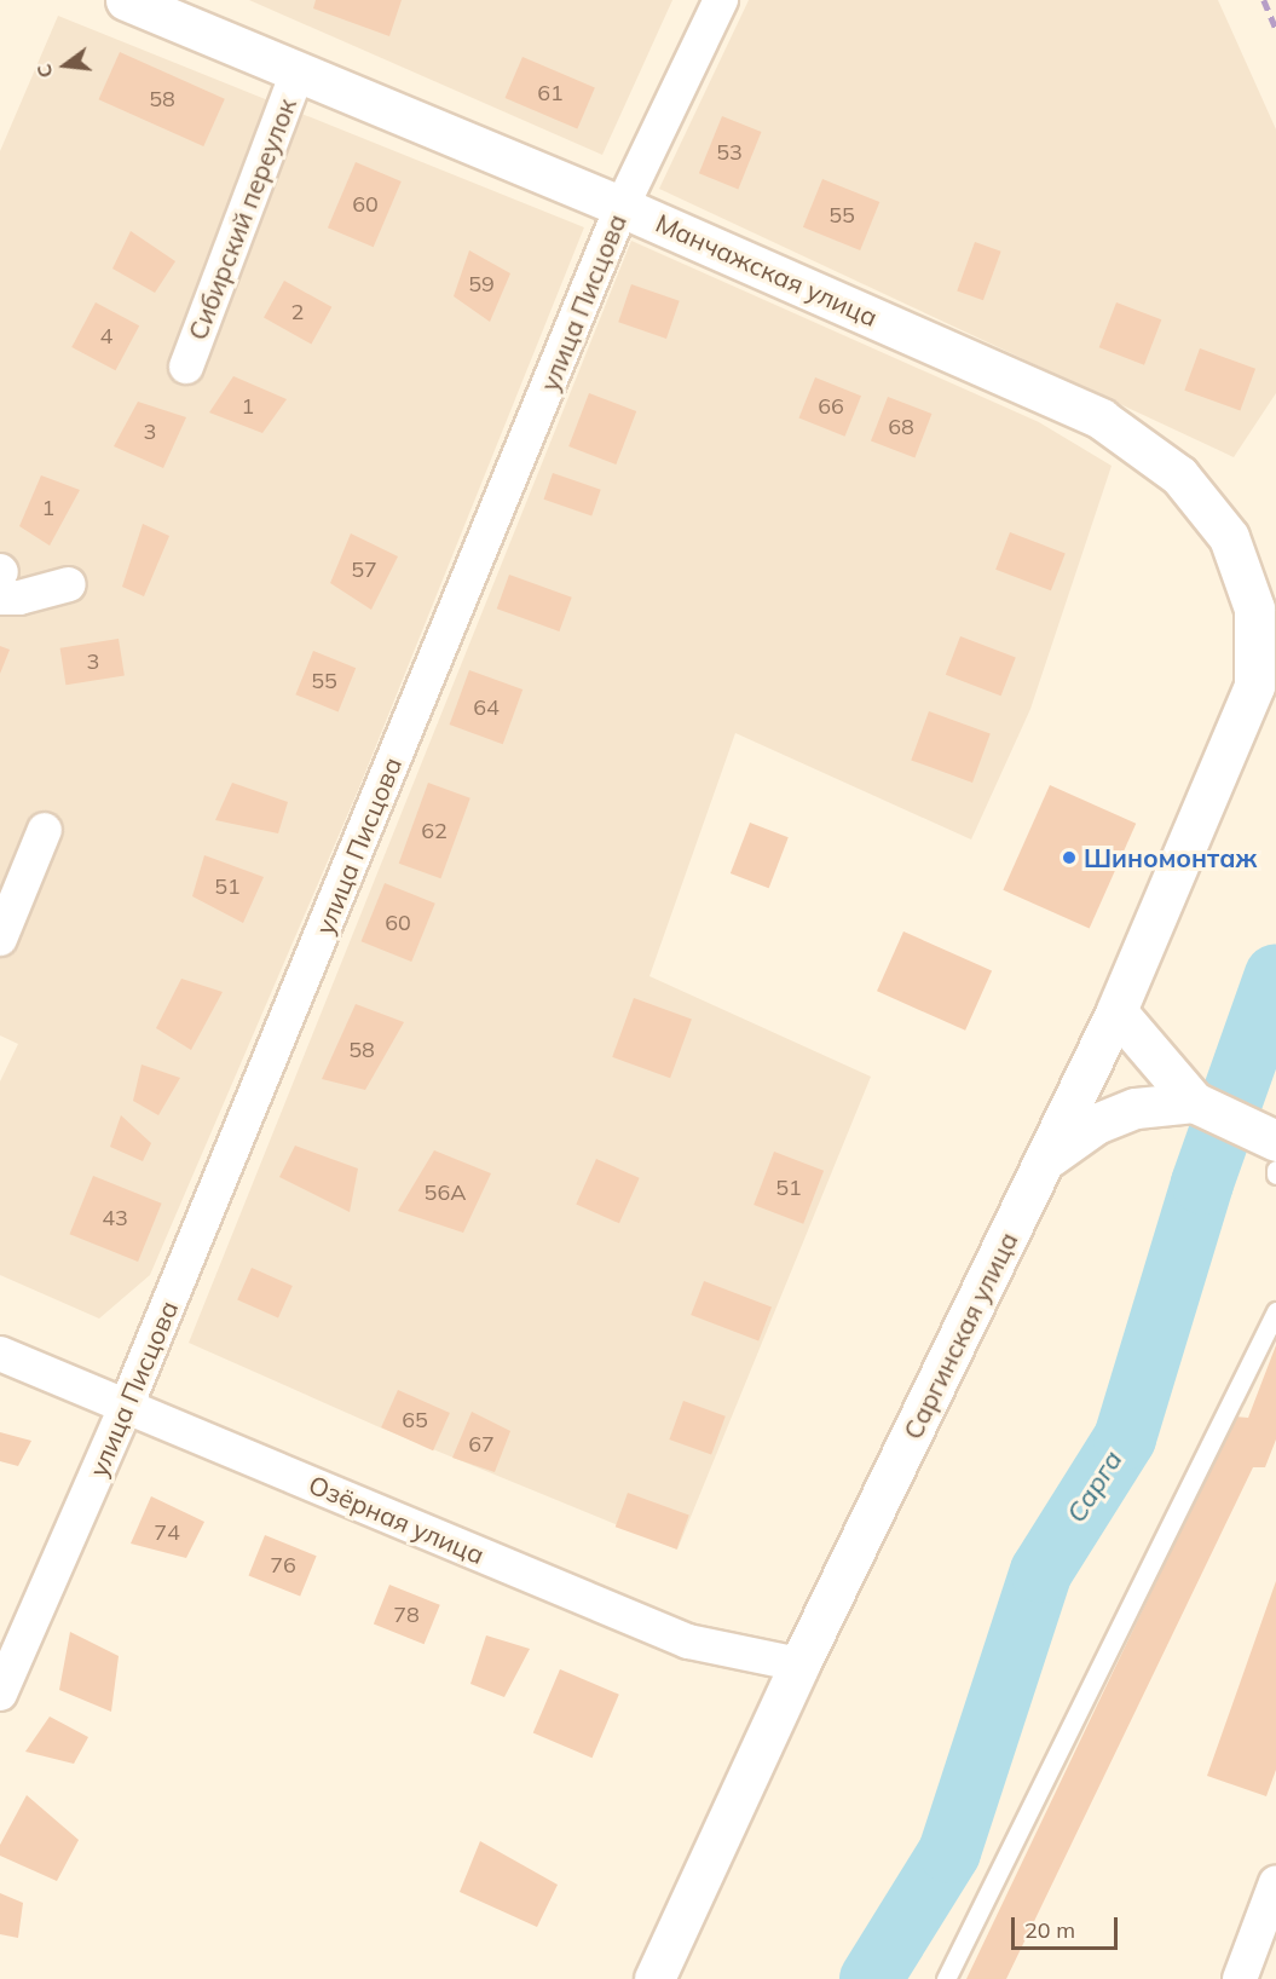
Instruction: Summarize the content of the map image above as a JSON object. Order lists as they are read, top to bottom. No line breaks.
{"streets":{"street":["Сибирский переулок","Манчажская улица","улица Писцова","Саргинская улица","Озёрная улица"]},"crossings":[["Сибирский переулок","Манчажская улица"],["Манчажская улица","улица Писцова"],["Манчажская улица","Саргинская улица"],["улица Писцова","Озёрная улица"],["Саргинская улица","Озёрная улица"]],"water":["Сарга"],"places":["Шиномонтаж"],"house_numbers":["61","58","53","60","55","59","2","4","1","66","68","3","1","57","3","55","64","62","51","60","58","51","56А","43","65","67","74","76","78"],"scale_bar":"20 m","north":"left"}
